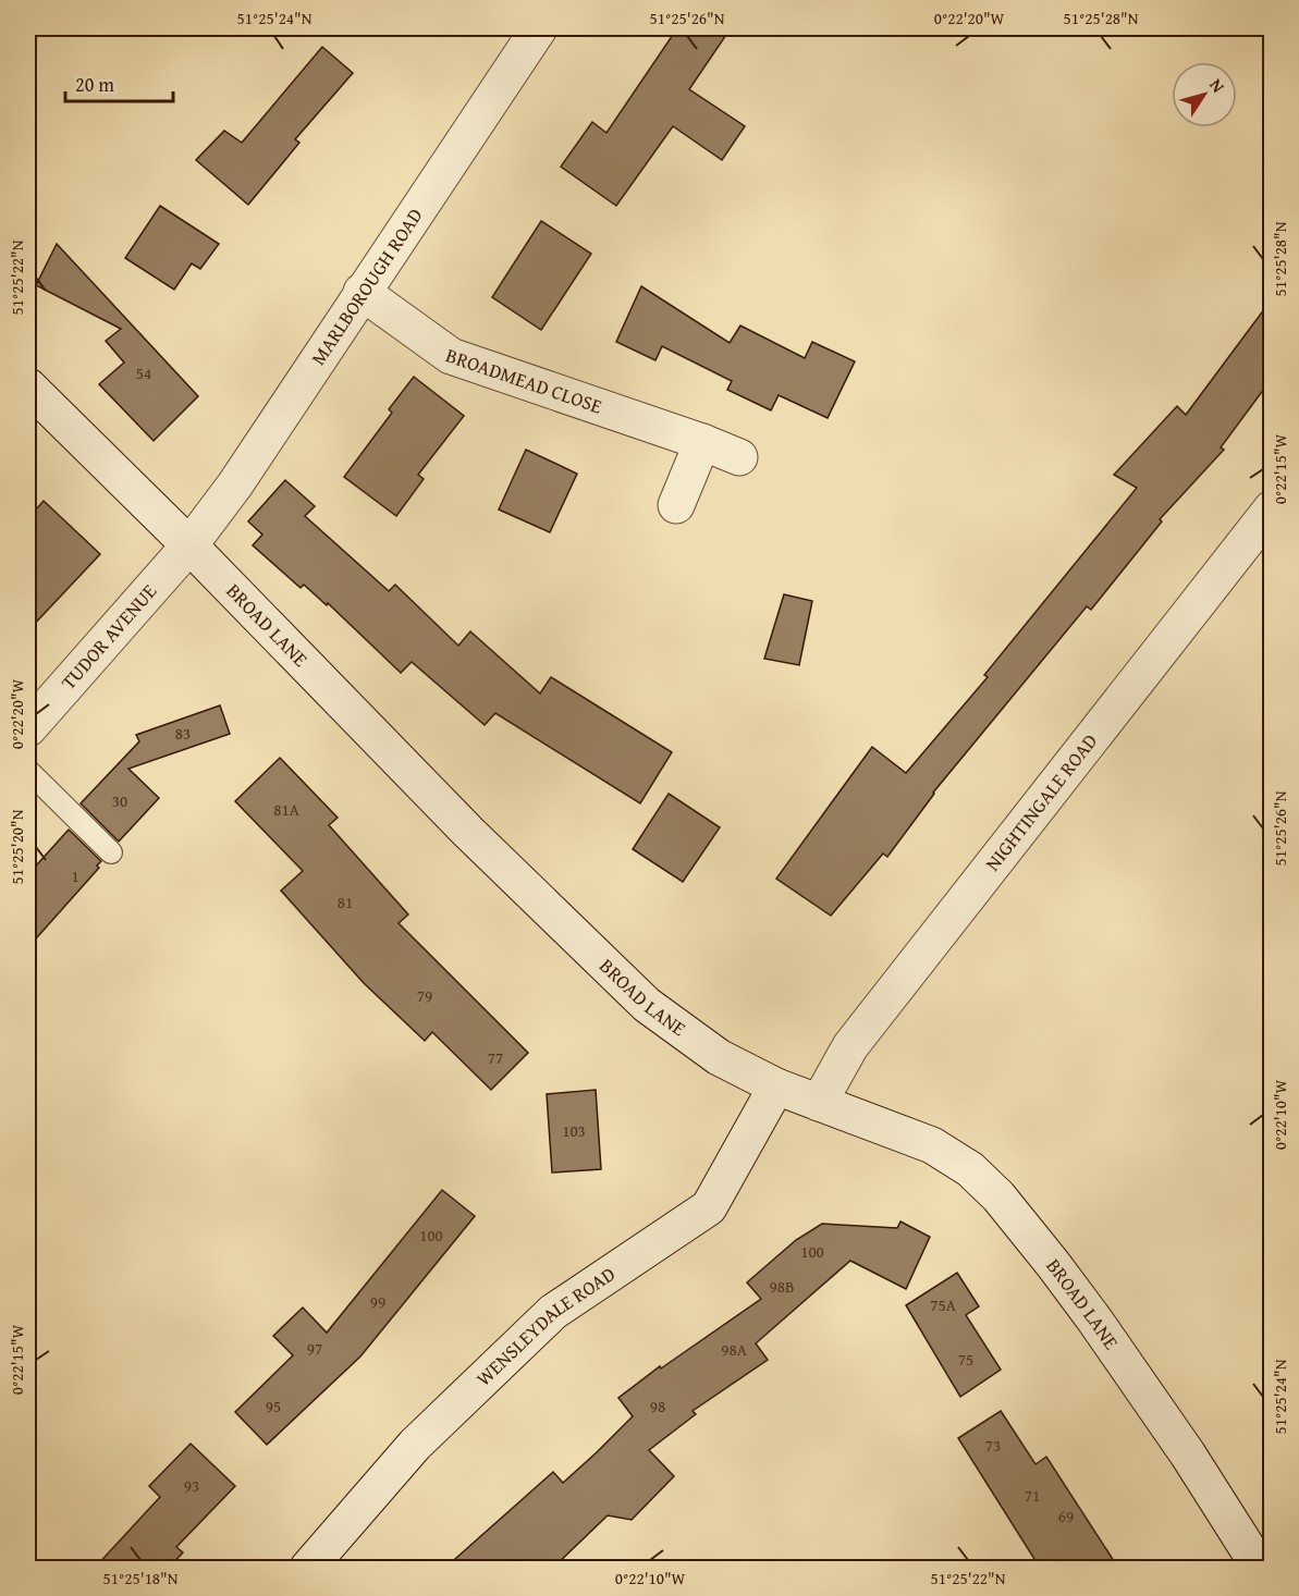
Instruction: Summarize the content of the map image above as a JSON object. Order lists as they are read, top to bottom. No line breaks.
{"streets":{"street":["MARLBOROUGH ROAD","BROADMEAD CLOSE","BROAD LANE","TUDOR AVENUE","NIGHTINGALE ROAD","WENSLEYDALE ROAD"]},"crossings":[["MARLBOROUGH ROAD","BROADMEAD CLOSE"],["MARLBOROUGH ROAD","BROAD LANE"],["MARLBOROUGH ROAD","TUDOR AVENUE"],["BROAD LANE","TUDOR AVENUE"],["BROAD LANE","NIGHTINGALE ROAD"],["BROAD LANE","WENSLEYDALE ROAD"]],"house_numbers":["54","83","30","81A","1","81","79","77","103","100","100","98B","99","75A","97","98A","75","95","98","73","93","71","69"],"scale_bar":"20 m","north":"top right","coordinates":["51°25'24\"N","51°25'26\"N","0°22'20\"W","51°25'28\"N","51°25'22\"N","0°22'15\"W","51°25'20\"N","0°22'10\"W","51°25'18\"N"]}
